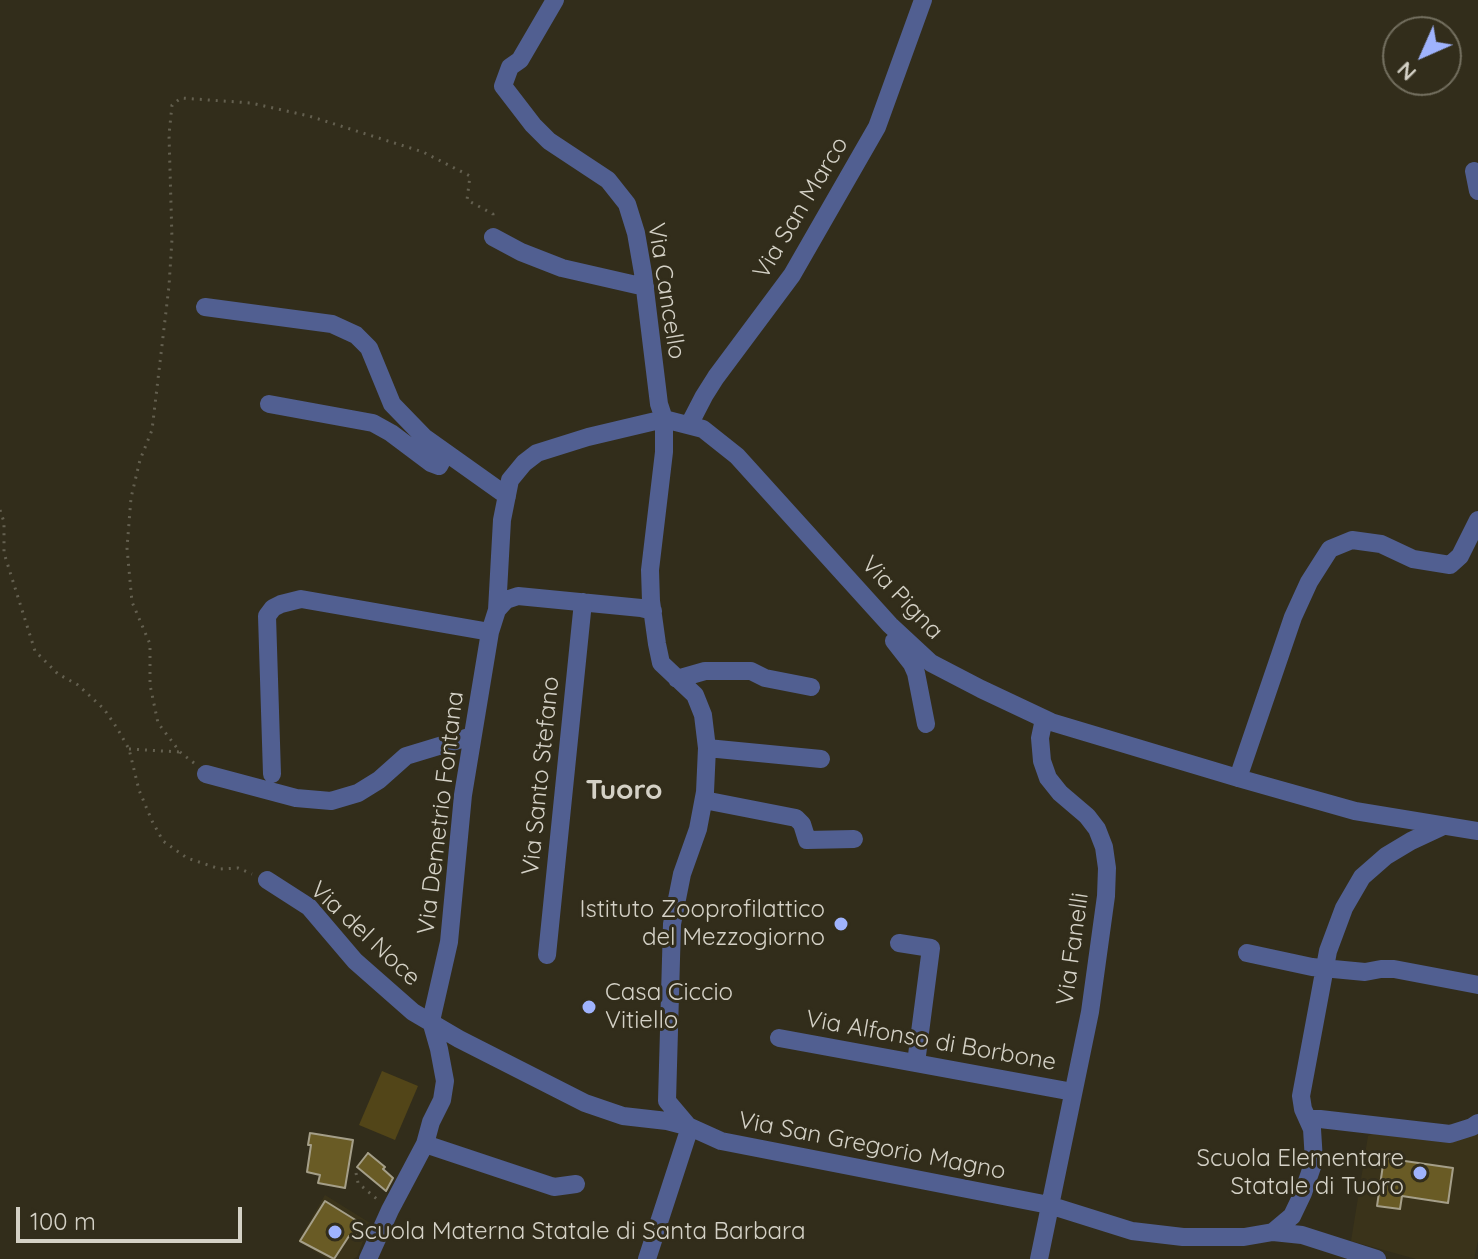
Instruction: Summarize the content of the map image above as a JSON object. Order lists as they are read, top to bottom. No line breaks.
{"streets":{"street":["Via San Marco","Via Cancello","Via Pigna","Via Santo Stefano","Via Demetrio Fontana","Via del Noce","Via Fanelli","Via Alfonso di Borbone","Via San Gregorio Magno"]},"crossings":[["Via San Marco","Via Pigna"],["Via Cancello","Via Pigna"],["Via Cancello","Via Demetrio Fontana"],["Via Cancello","Via del Noce"],["Via Cancello","Via San Gregorio Magno"],["Via Pigna","Via Demetrio Fontana"],["Via Pigna","Via Fanelli"],["Via Demetrio Fontana","Via del Noce"],["Via del Noce","Via San Gregorio Magno"],["Via Fanelli","Via Alfonso di Borbone"],["Via Fanelli","Via San Gregorio Magno"]],"districts":["Tuoro"],"places":["Istituto Zooprofilattico del Mezzogiorno","Casa Ciccio Vitiello","Scuola Elementare Statale di Tuoro","Scuola Materna Statale di Santa Barbara"],"scale_bar":"100 m","north":"bottom left"}
